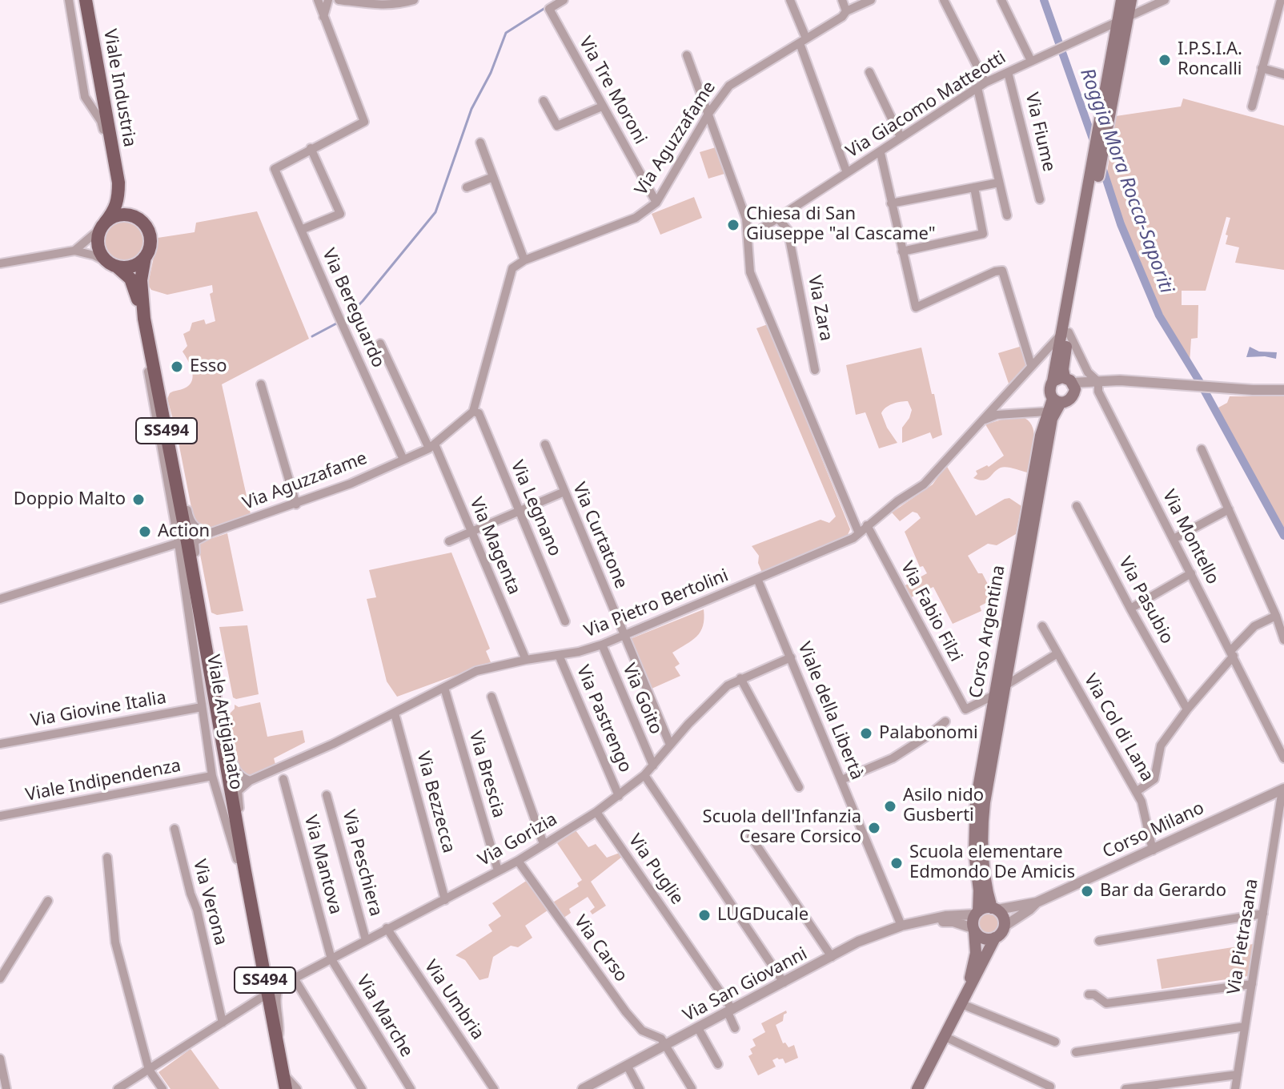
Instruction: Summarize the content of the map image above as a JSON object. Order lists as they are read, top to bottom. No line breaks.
{"streets":{"main road":["Viale Industria","SS494","Corso Argentina","Viale Artigianato"],"street":["Via Tre Moroni","Via Giacomo Matteotti","Via Fiume","Via Aguzzafame","Via Bereguardo","Via Zara","Via Legnano","Via Curtatone","Via Montello","Via Magenta","Via Pasubio","Via Pietro Bertolini","Via Fabio Filzi","Via Goito","Via Giovine Italia","Viale della Libertà","Via Pastrengo","Via Col di Lana","Via Brescia","Viale Indipendenza","Via Bezzecca","Corso Milano","Via Gorizia","Via Peschiera","Via Mantova","Via Puglie","Via Verona","Via Pietrasana","Via Carso","Via San Giovanni","Via Umbria","Via Marche"]},"crossings":[["Viale Industria","Viale Artigianato"],["Via Tre Moroni","Via Aguzzafame"],["Via Giacomo Matteotti","Via Fiume"],["Via Giacomo Matteotti","Via Zara"],["Via Aguzzafame","Via Bereguardo"],["Via Aguzzafame","Via Legnano"],["Via Aguzzafame","Via Magenta"],["Via Curtatone","Via Pietro Bertolini"],["Via Curtatone","Via Gorizia"],["Via Montello","Via Pietro Bertolini"],["Via Magenta","Via Pietro Bertolini"],["Via Pietro Bertolini","Via Fabio Filzi"],["Via Pietro Bertolini","Via Goito"],["Via Pietro Bertolini","Viale della Libertà"],["Via Pietro Bertolini","Via Pastrengo"],["Via Pietro Bertolini","Via Brescia"],["Via Pietro Bertolini","Via Bezzecca"],["Via Fabio Filzi","Corso Argentina"],["Via Fabio Filzi","Via Col di Lana"],["Corso Argentina","Corso Milano"],["Corso Argentina","Via San Giovanni"],["Via Goito","Via Gorizia"],["Via Giovine Italia","Viale Artigianato"],["Viale della Libertà","Via Gorizia"],["Viale della Libertà","Via San Giovanni"],["Via Pastrengo","Via Gorizia"],["Viale Artigianato","Viale Indipendenza"],["Via Col di Lana","Corso Milano"],["Via Brescia","Via Gorizia"],["Via Bezzecca","Via Gorizia"],["Corso Milano","Via Pietrasana"],["Corso Milano","Via San Giovanni"],["Via Gorizia","Via Peschiera"],["Via Gorizia","Via Mantova"],["Via Gorizia","Via Puglie"],["Via Gorizia","Via Carso"],["Via Gorizia","Via Umbria"],["Via Gorizia","Via Marche"],["Via Mantova","Via Marche"],["Via Puglie","Via San Giovanni"],["Via Carso","Via San Giovanni"]],"water":["Roggia Mora Rocca-Saporiti"],"places":["I.P.S.I.A. Roncalli","Chiesa di San Giuseppe \"al Cascame\"","Esso","Doppio Malto","Action","Palabonomi","Asilo nido Gusberti","Scuola dell'Infanzia Cesare Corsico","Scuola elementare Edmondo De Amicis","Bar da Gerardo","LUGDucale"]}
